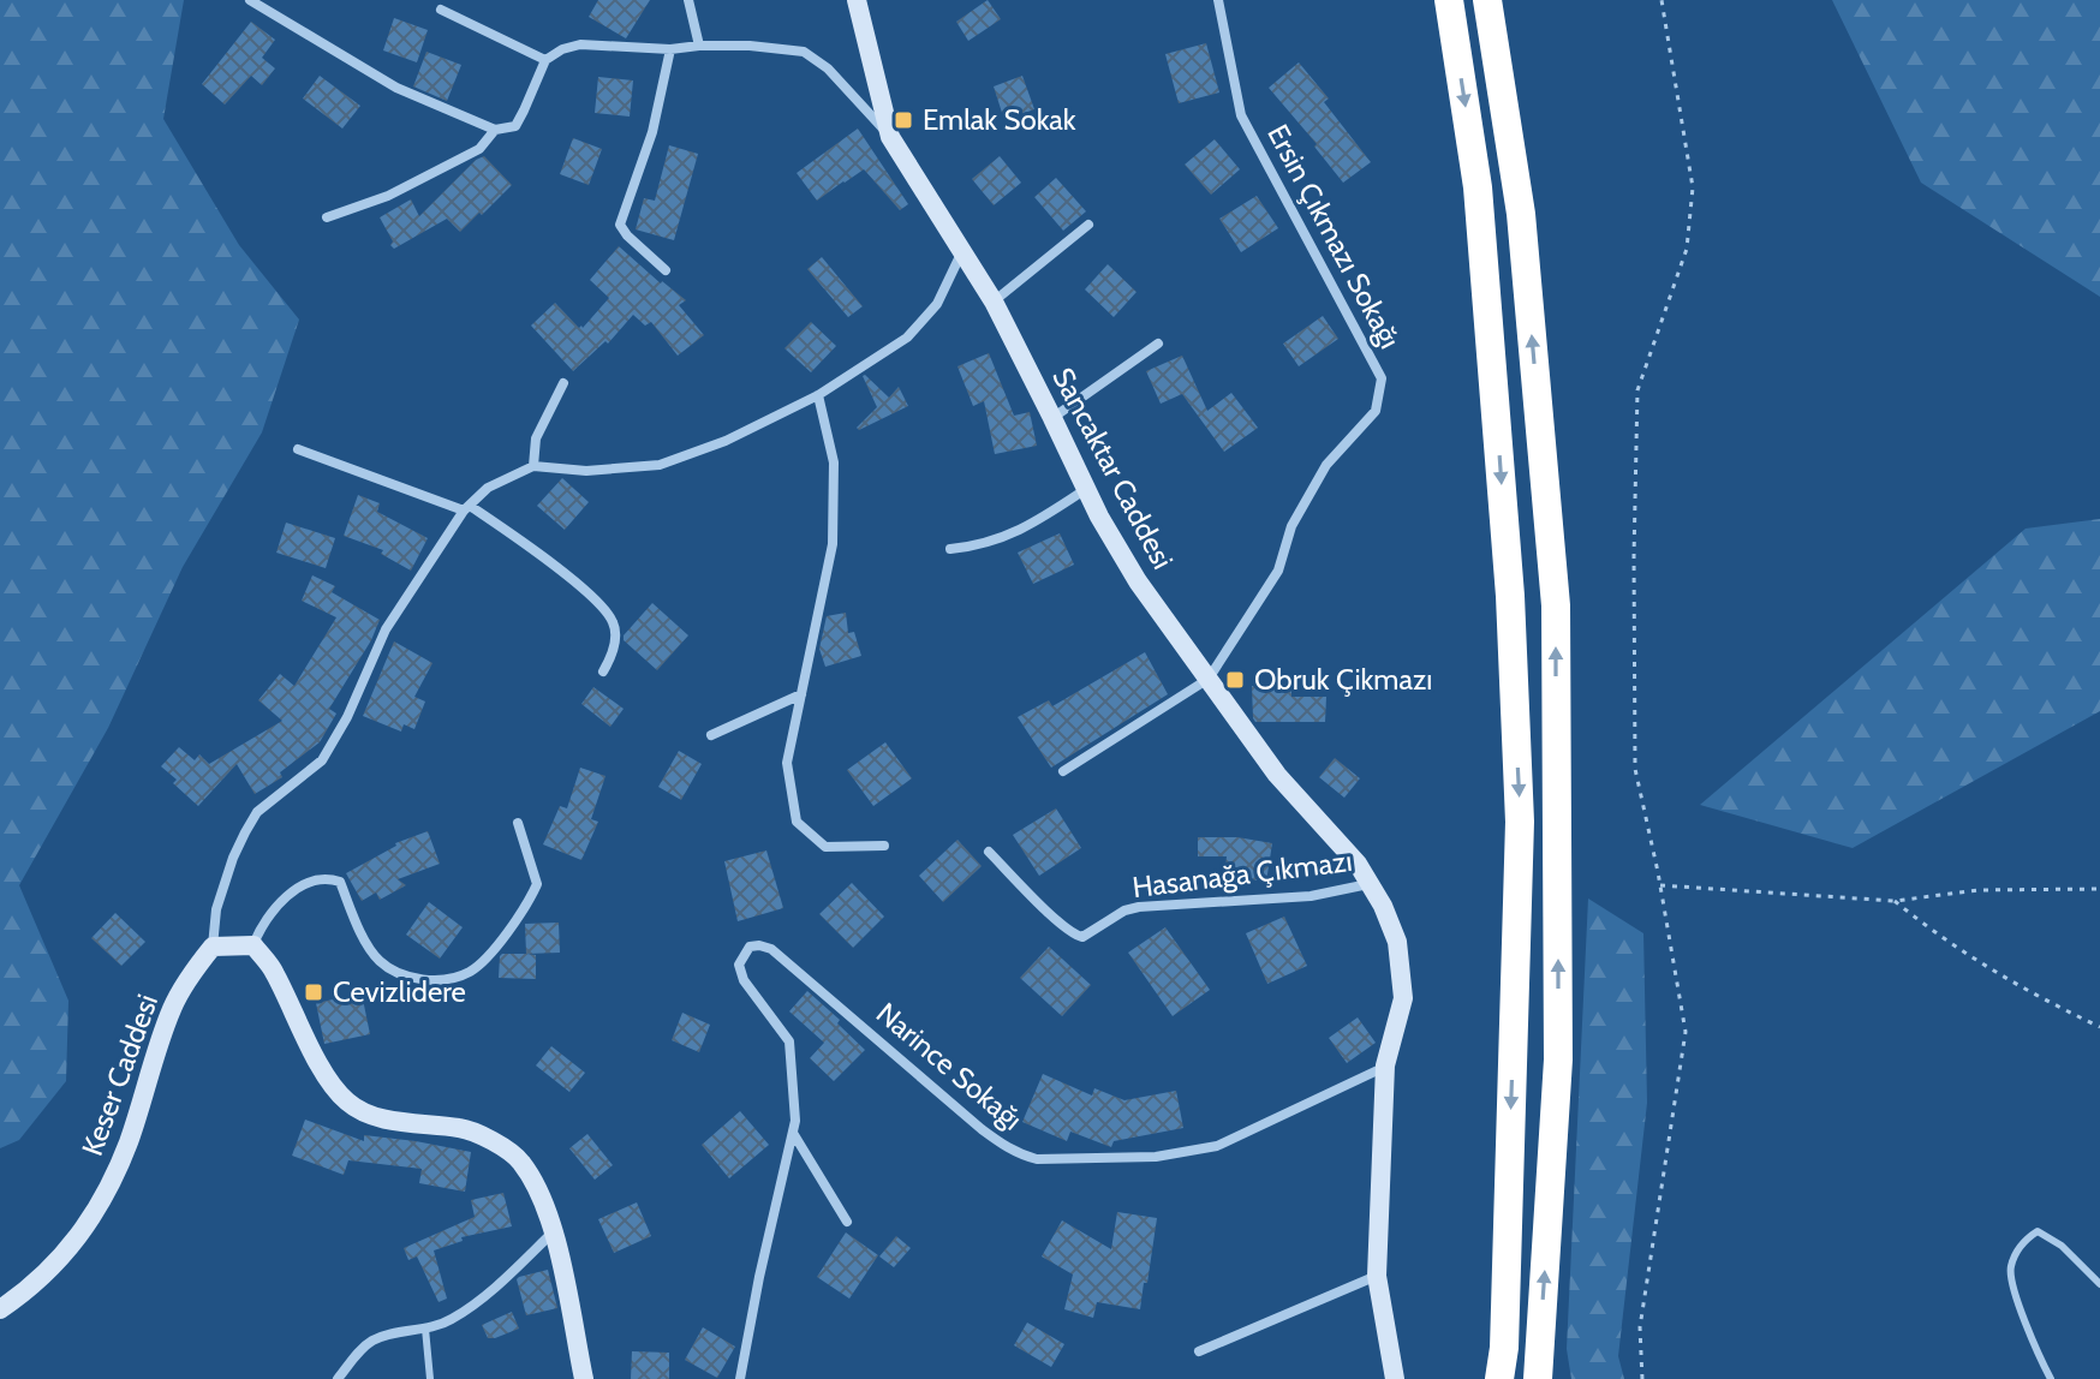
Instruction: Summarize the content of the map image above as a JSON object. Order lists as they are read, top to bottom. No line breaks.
{"streets":{"street":["Ersin Çıkmazı Sokağı","Sancaktar Caddesi","Hasanağa Çıkmazı","Narince Sokağı","Keser Caddesi"]},"crossings":[["Ersin Çıkmazı Sokağı","Sancaktar Caddesi"],["Sancaktar Caddesi","Hasanağa Çıkmazı"],["Sancaktar Caddesi","Narince Sokağı"]],"places":{"transit":["Emlak Sokak","Obruk Çikmazı","Cevizlidere"]}}
